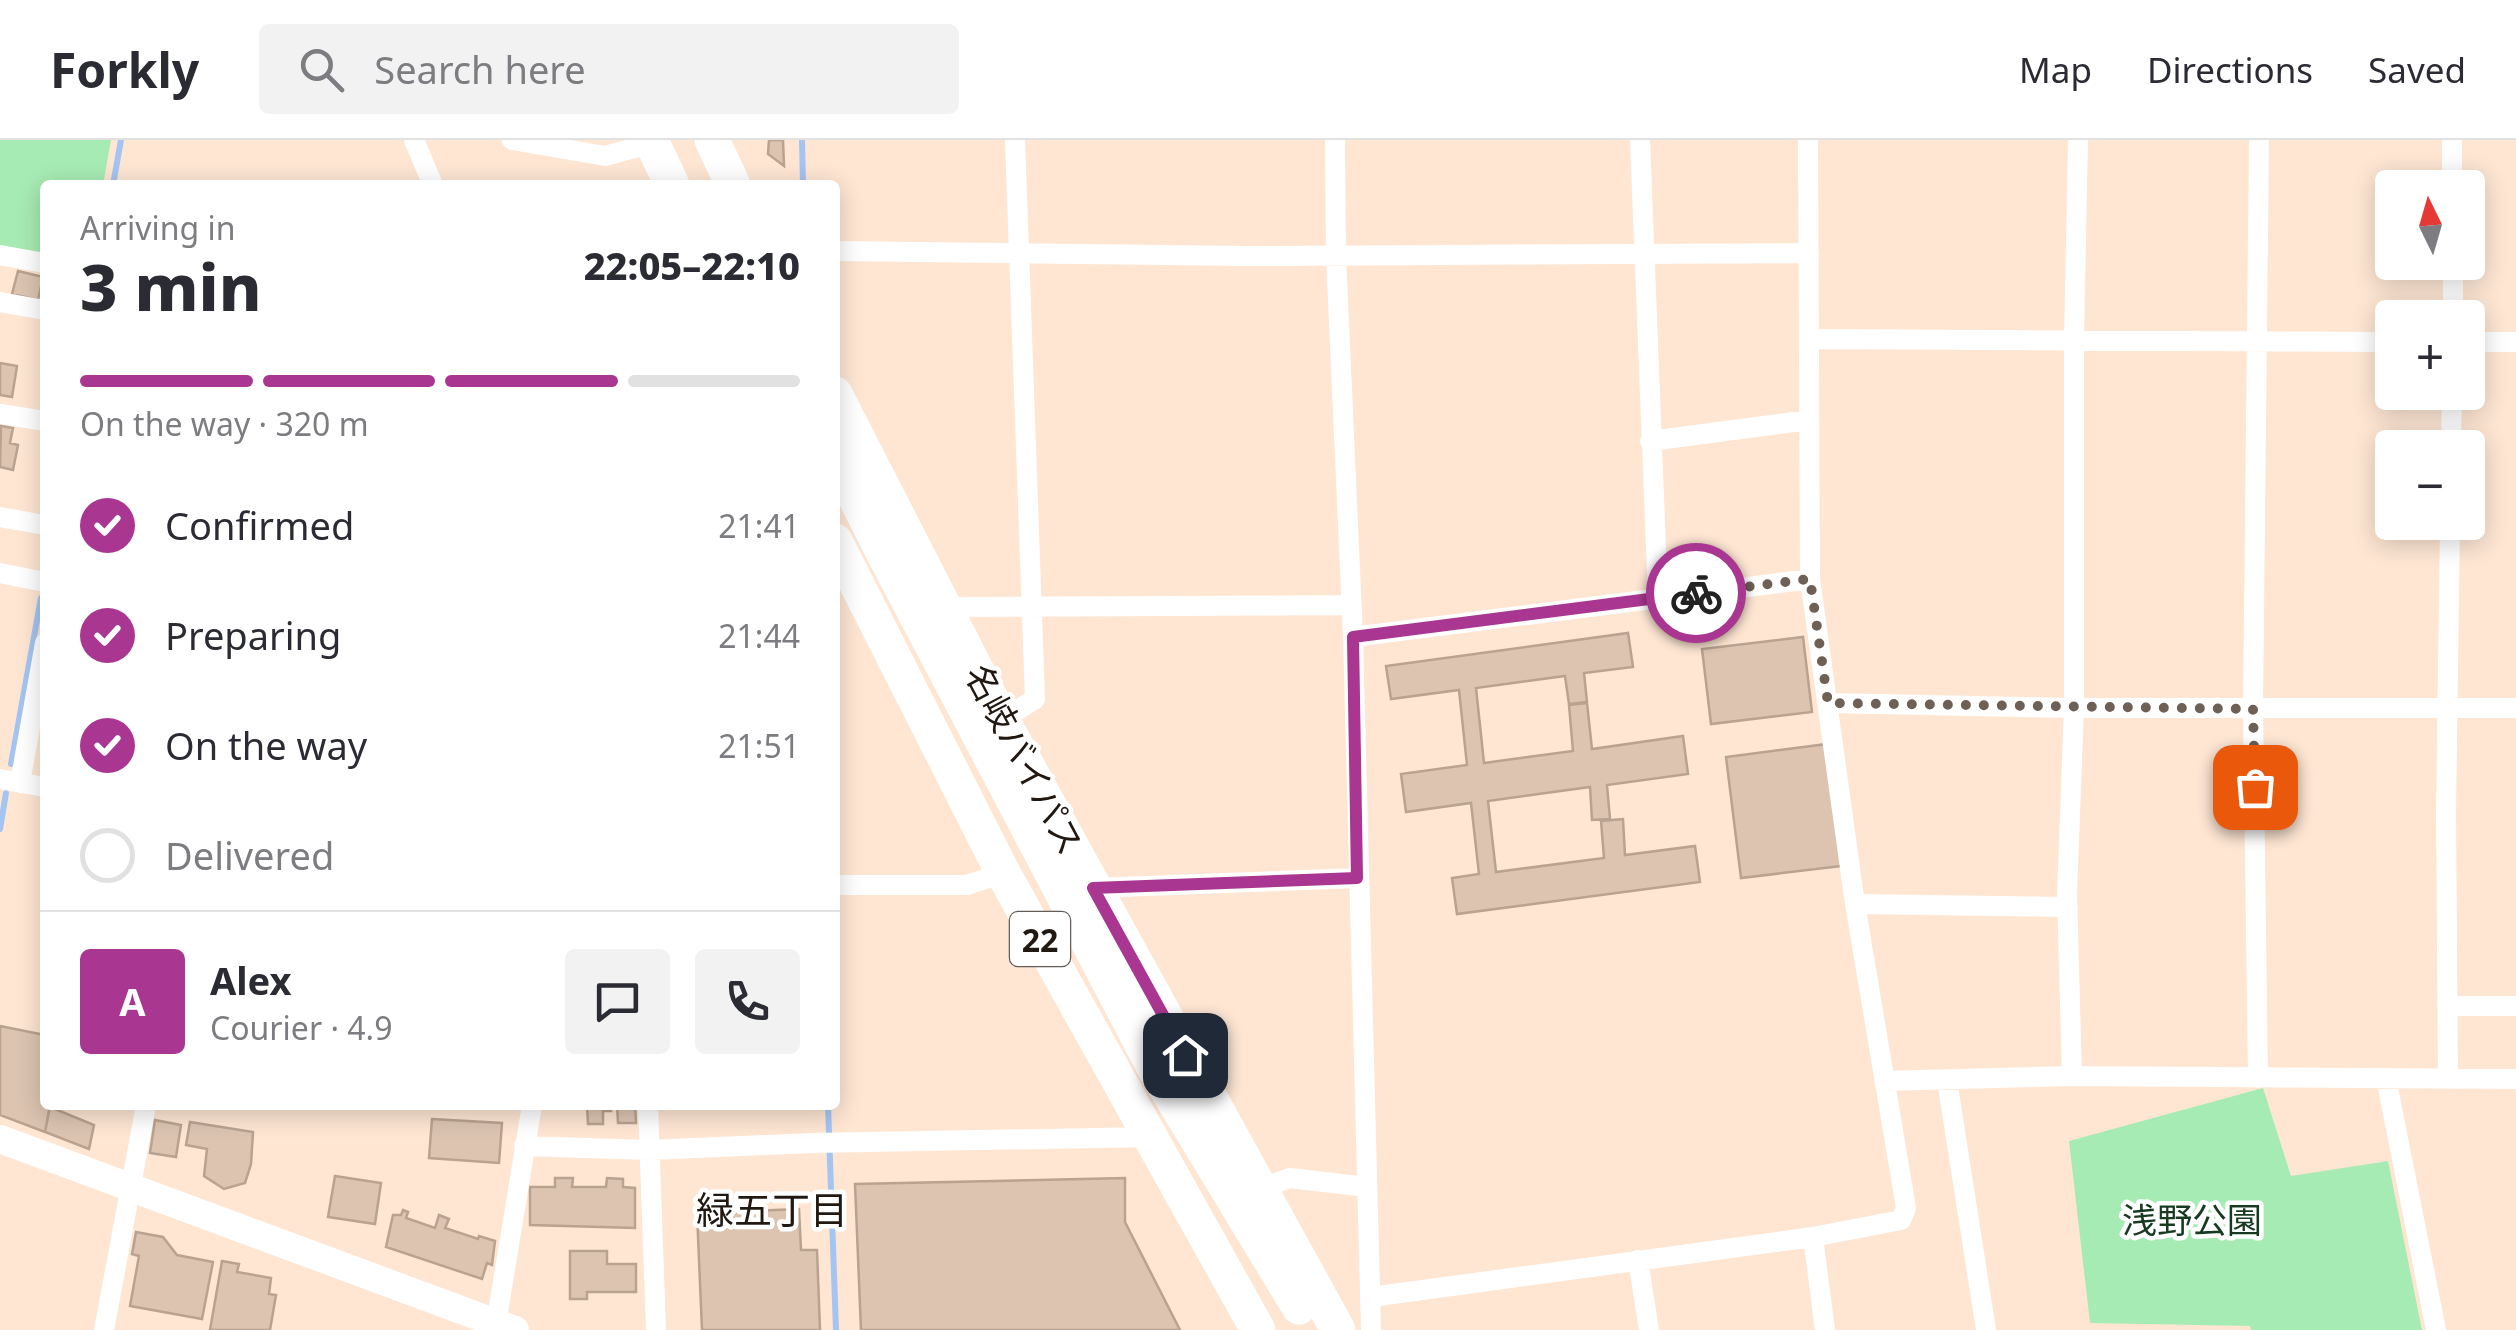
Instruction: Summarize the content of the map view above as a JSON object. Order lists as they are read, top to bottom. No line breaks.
{"streets":{"highway":["名岐バイパス","22"]},"districts":["緑五丁目"],"parks":["浅野公園"],"north":"top","page":{"header":"Forkly","search":"Search here","nav":["Map","Directions","Saved"],"map_buttons":["+","−"],"heading":["3 min","Arriving in","22:05–22:10"],"panel":["Alex","Courier · 4.9"],"bar":"On the way · 320 m","list":[["Confirmed","21:41"],["Preparing","21:44"],["On the way","21:51"],"Delivered"],"round":"A"}}
